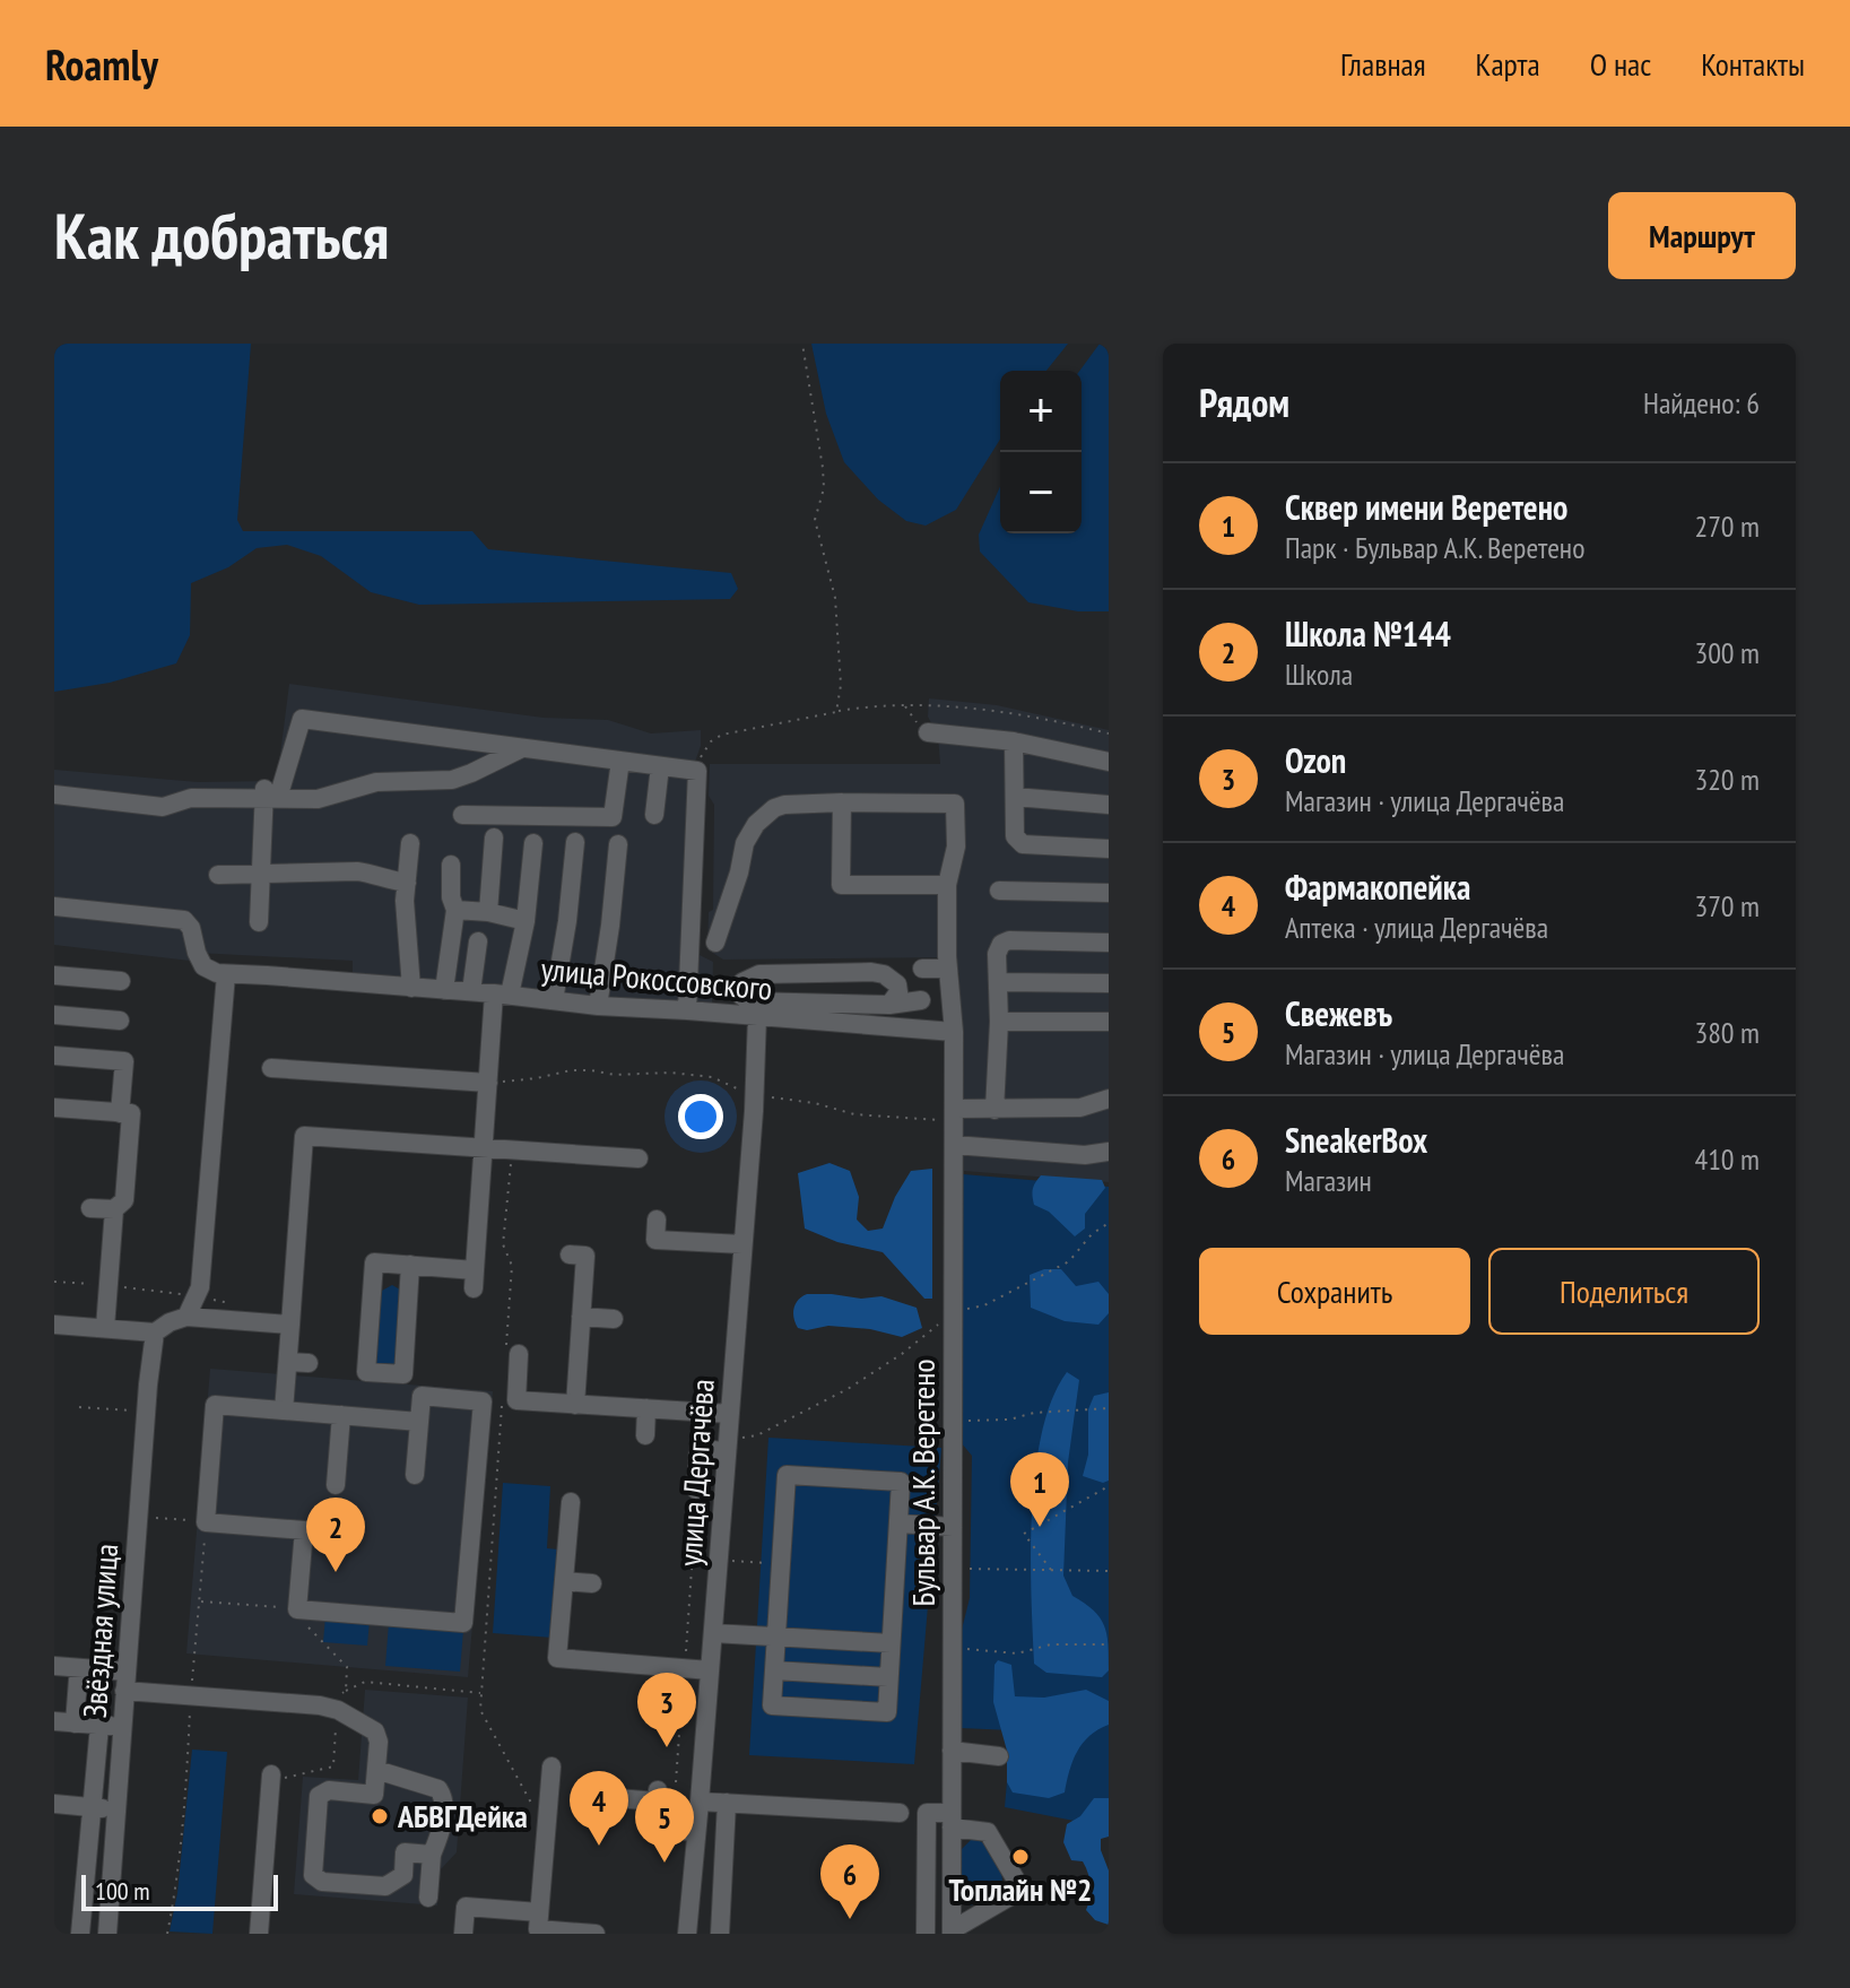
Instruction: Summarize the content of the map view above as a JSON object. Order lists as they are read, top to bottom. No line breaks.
{"streets":{"street":["улица Рокоссовского","улица Дергачёва","Бульвар А.К. Веретено","Звёздная улица"]},"crossings":[["улица Рокоссовского","улица Дергачёва"],["улица Рокоссовского","Бульвар А.К. Веретено"]],"places":["АБВГДейка","Топлайн №2"],"scale_bar":"100 m","page":{"header":"Roamly","nav":["Главная","Карта","О нас","Контакты"],"buttons":["Маршрут",["Сохранить","Поделиться"]],"title":"Как добраться","heading":["Рядом","Найдено: 6"],"map_buttons":["+","−"],"list":[{"mark":"1","name":"Сквер имени Веретено","note":"Парк · Бульвар А.К. Веретено","value":"270 m"},{"mark":"2","name":"Школа №144","note":"Школа","value":"300 m"},{"mark":"3","name":"Ozon","note":"Магазин · улица Дергачёва","value":"320 m"},{"mark":"4","name":"Фармакопейка","note":"Аптека · улица Дергачёва","value":"370 m"},{"mark":"5","name":"Свежевъ","note":"Магазин · улица Дергачёва","value":"380 m"},{"mark":"6","name":"SneakerBox","note":"Магазин","value":"410 m"}],"pins":["1","2","3","4","5","6"],"scale":"100 m"}}
